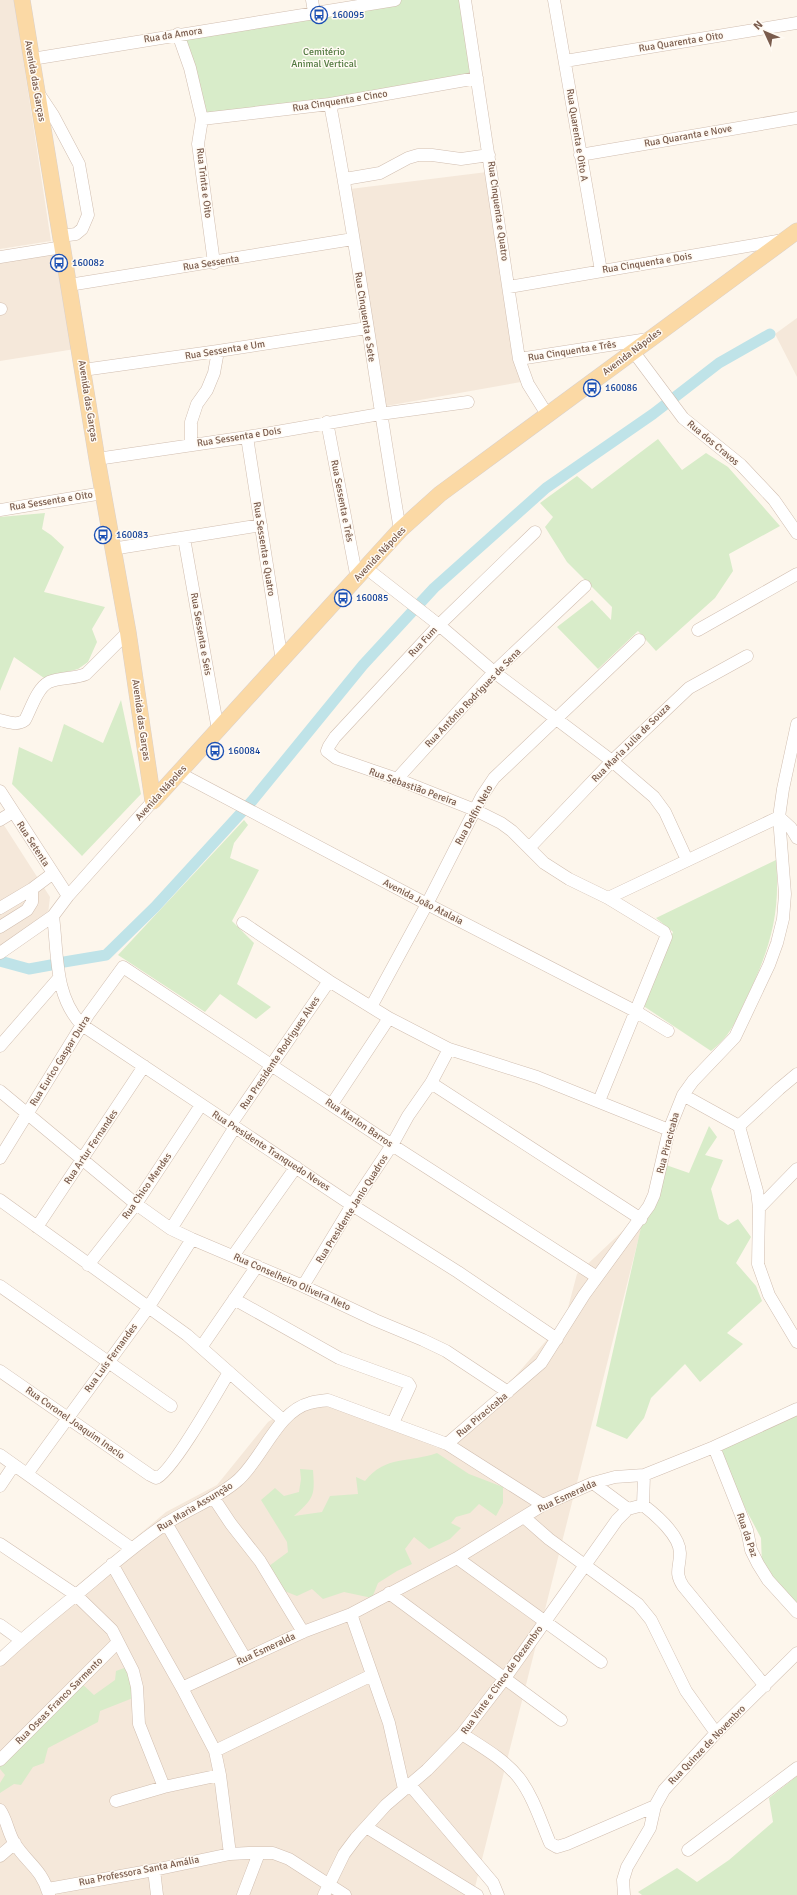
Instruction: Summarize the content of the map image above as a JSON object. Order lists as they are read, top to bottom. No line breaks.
{"streets":{"main road":["Avenida das Garças","Avenida Nápoles"],"street":["Rua da Amora","Rua Quarenta e Oito","Rua Cinquenta e Cinco","Rua Quarenta e Oito A","Rua Quaranta e Nove","Rua Trinta e Oito","Rua Cinquenta e Quatro","Rua Sessenta","Rua Cinquenta e Dois","Rua Cinquenta e Sete","Rua Sessenta e Um","Rua Cinquenta e Três","Rua Sessenta e Dois","Rua dos Cravos","Rua Sessenta e Oito","Rua Sessenta e Três","Rua Sessenta e Quatro","Rua Sessenta e Seis","Rua Fum","Rua Antônio Rodrigues de Sena","Rua Maria Julia de Souza","Rua Sebastião Pereira","Rua Delfin Neto","Rua Setenta","Avenida João Atalaia","Rua Presidente Rodrigues Alves","Rua Eurico Gaspar Dutra","Rua Marlon Barros","Rua Piracicaba","Rua Artur Fernandes","Rua Presidente Tranquedo Neves","Rua Chico Mendes","Rua Presidente Janio Quadros","Rua Conselheiro Oliveira Neto","Rua Luís Fernandes","Rua Coronel Joaquim Inacio","Rua Esmeralda","Rua Maria Assunção","Rua da Paz","Rua Vinte e Cinco de Dezembro","Rua Oseas Franco Sarmento","Rua Quinze de Novembro","Rua Professora Santa Amália"]},"crossings":[["Rua da Amora","Avenida das Garças"],["Rua da Amora","Rua Trinta e Oito"],["Rua Quarenta e Oito","Rua Quarenta e Oito A"],["Avenida das Garças","Rua Sessenta"],["Avenida das Garças","Rua Sessenta e Um"],["Avenida das Garças","Avenida Nápoles"],["Avenida das Garças","Rua Sessenta e Dois"],["Avenida das Garças","Rua Sessenta e Oito"],["Rua Cinquenta e Cinco","Rua Trinta e Oito"],["Rua Cinquenta e Cinco","Rua Cinquenta e Quatro"],["Rua Cinquenta e Cinco","Rua Cinquenta e Sete"],["Rua Quarenta e Oito A","Rua Quaranta e Nove"],["Rua Quarenta e Oito A","Rua Cinquenta e Dois"],["Rua Trinta e Oito","Rua Sessenta"],["Rua Cinquenta e Quatro","Rua Cinquenta e Dois"],["Rua Cinquenta e Quatro","Rua Cinquenta e Três"],["Rua Cinquenta e Quatro","Avenida Nápoles"],["Rua Sessenta","Rua Cinquenta e Sete"],["Rua Cinquenta e Dois","Avenida Nápoles"],["Rua Cinquenta e Sete","Rua Sessenta e Um"],["Rua Cinquenta e Sete","Avenida Nápoles"],["Rua Cinquenta e Sete","Rua Sessenta e Dois"],["Rua Cinquenta e Três","Avenida Nápoles"],["Avenida Nápoles","Rua dos Cravos"],["Avenida Nápoles","Rua Sessenta e Três"],["Avenida Nápoles","Rua Sessenta e Quatro"],["Avenida Nápoles","Rua Sessenta e Seis"],["Avenida Nápoles","Rua Setenta"],["Avenida Nápoles","Avenida João Atalaia"],["Avenida Nápoles","Rua Presidente Tranquedo Neves"],["Rua Sessenta e Dois","Rua Sessenta e Três"],["Rua Sessenta e Dois","Rua Sessenta e Quatro"],["Rua Fum","Rua Sebastião Pereira"],["Rua Antônio Rodrigues de Sena","Rua Sebastião Pereira"],["Rua Maria Julia de Souza","Rua Sebastião Pereira"],["Rua Sebastião Pereira","Rua Delfin Neto"],["Rua Sebastião Pereira","Avenida João Atalaia"],["Rua Delfin Neto","Avenida João Atalaia"],["Rua Presidente Rodrigues Alves","Rua Marlon Barros"],["Rua Presidente Rodrigues Alves","Rua Presidente Tranquedo Neves"],["Rua Presidente Rodrigues Alves","Rua Conselheiro Oliveira Neto"],["Rua Eurico Gaspar Dutra","Rua Marlon Barros"],["Rua Eurico Gaspar Dutra","Rua Presidente Tranquedo Neves"],["Rua Eurico Gaspar Dutra","Rua Conselheiro Oliveira Neto"],["Rua Marlon Barros","Rua Piracicaba"],["Rua Marlon Barros","Rua Presidente Janio Quadros"],["Rua Piracicaba","Rua Presidente Tranquedo Neves"],["Rua Piracicaba","Rua Conselheiro Oliveira Neto"],["Rua Piracicaba","Rua Maria Assunção"],["Rua Artur Fernandes","Rua Presidente Tranquedo Neves"],["Rua Artur Fernandes","Rua Conselheiro Oliveira Neto"],["Rua Presidente Tranquedo Neves","Rua Chico Mendes"],["Rua Presidente Tranquedo Neves","Rua Presidente Janio Quadros"],["Rua Chico Mendes","Rua Conselheiro Oliveira Neto"],["Rua Presidente Janio Quadros","Rua Conselheiro Oliveira Neto"],["Rua Conselheiro Oliveira Neto","Rua Luís Fernandes"],["Rua Luís Fernandes","Rua Coronel Joaquim Inacio"],["Rua Esmeralda","Rua Maria Assunção"],["Rua Esmeralda","Rua da Paz"],["Rua Vinte e Cinco de Dezembro","Rua Professora Santa Amália"]],"parks":["Cemitério Animal Vertical"],"places":{"bus stop":["160095","160082","160086","160083","160085","160084"]},"north":"top left"}
